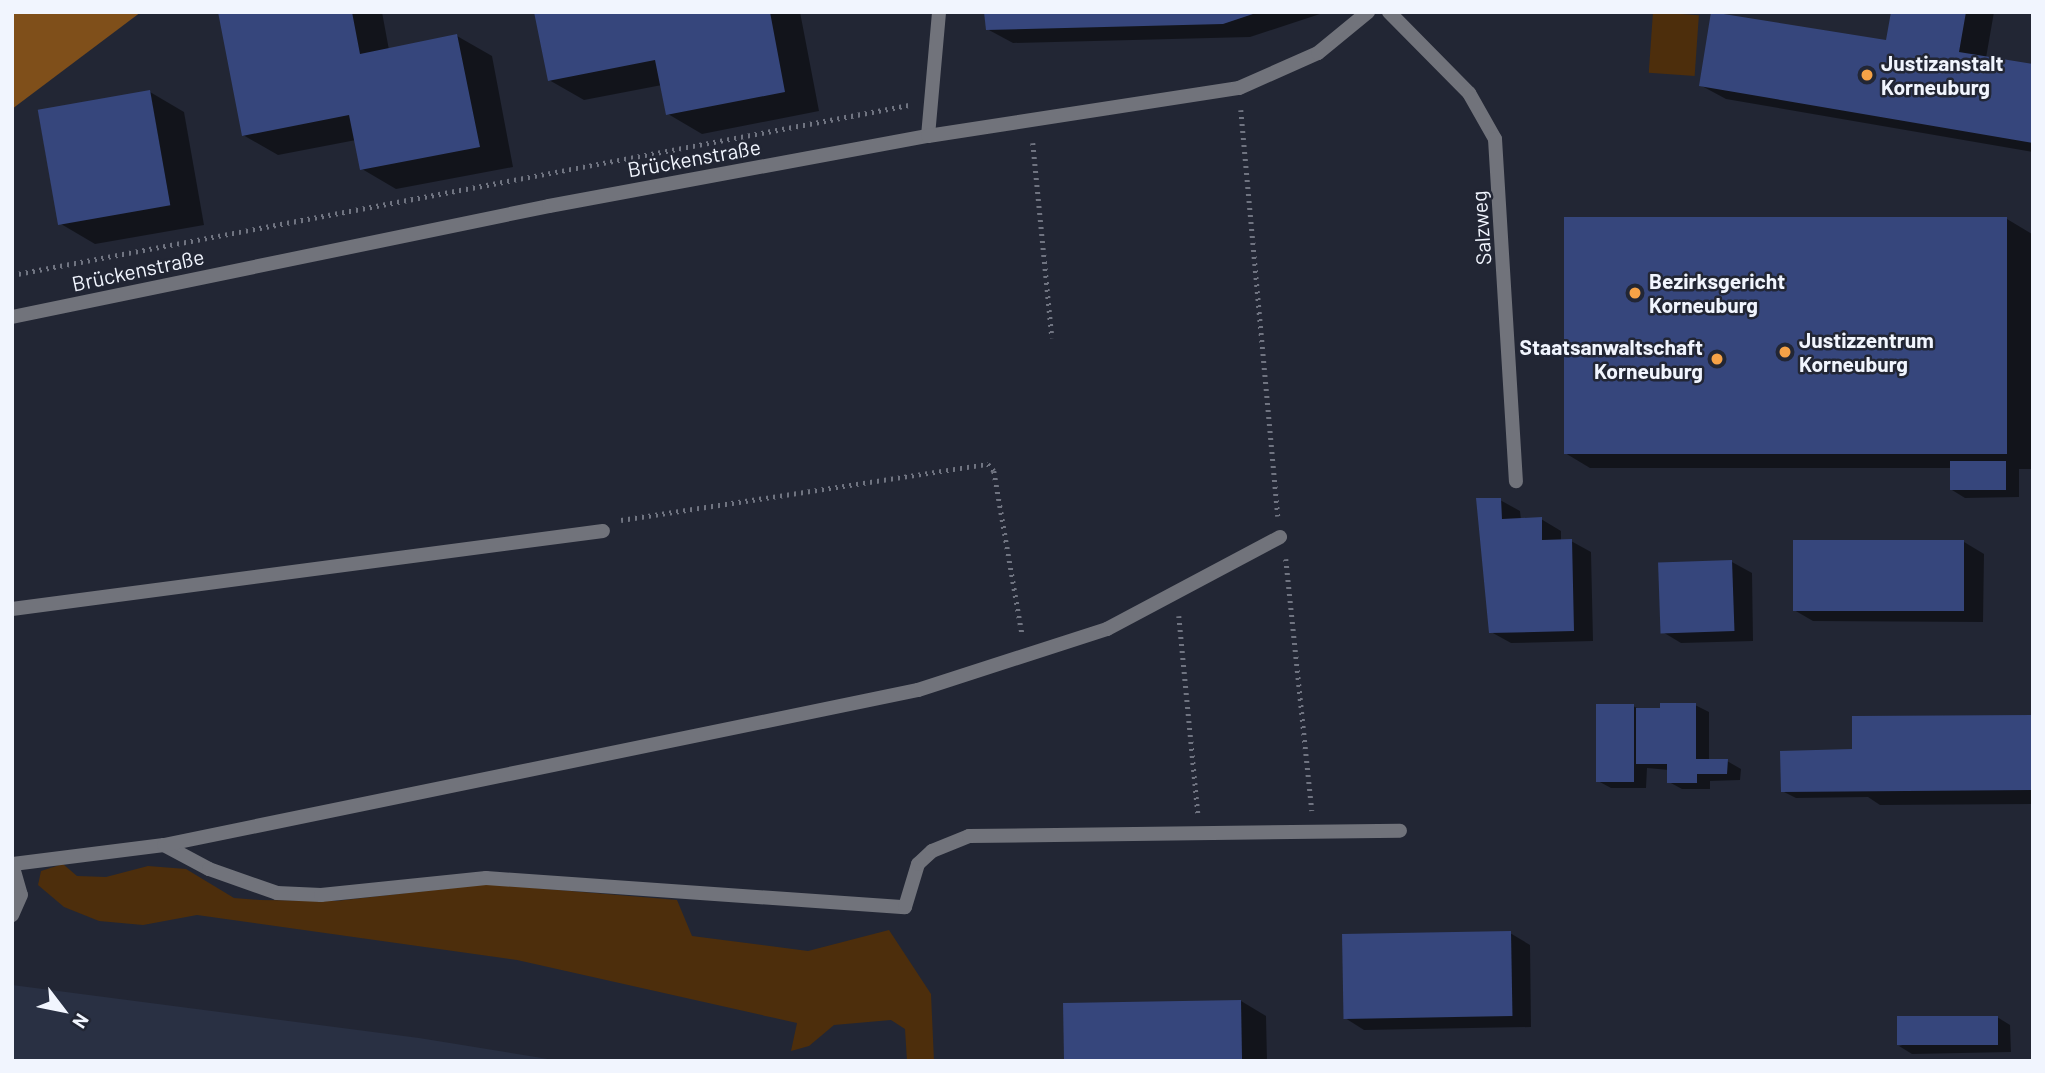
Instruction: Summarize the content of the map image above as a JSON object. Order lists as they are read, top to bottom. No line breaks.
{"streets":{"street":["Brückenstraße","Salzweg"]},"places":["Justizanstalt Korneuburg","Bezirksgericht Korneuburg","Justizzentrum Korneuburg","Staatsanwaltschaft Korneuburg"],"north":"bottom right"}
